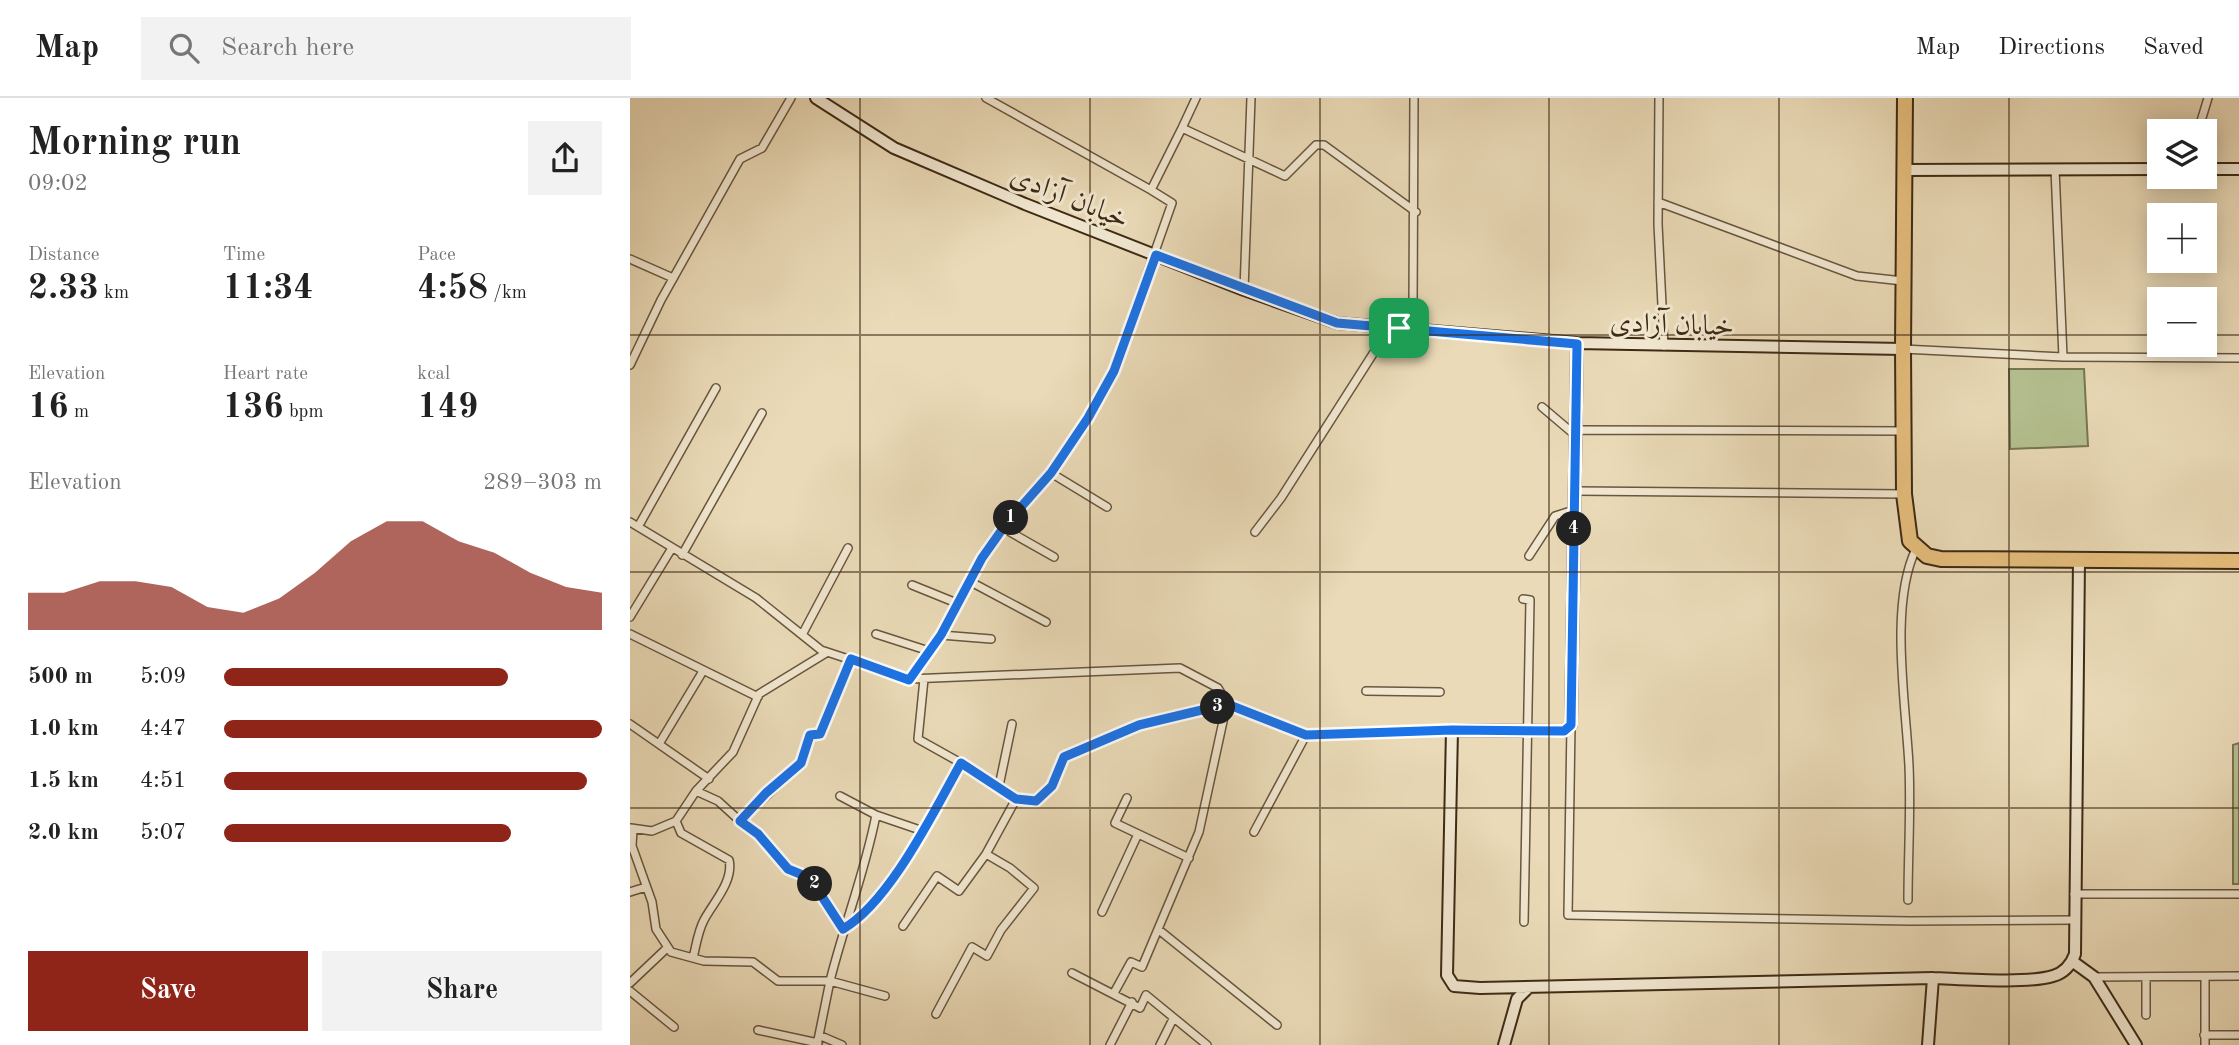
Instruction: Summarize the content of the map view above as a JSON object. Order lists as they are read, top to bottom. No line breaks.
{"streets":{"street":["خیابان آزادی"]},"page":{"header":"Map","search":"Search here","nav":["Map","Directions","Saved"],"heading":["Morning run","09:02"],"map_buttons":["+","−"],"stats":[["Distance","2.33 km"],["Time","11:34"],["Pace","4:58 /km"],["Elevation","16 m"],["Heart rate","136 bpm"],["kcal","149"]],"chart":["Elevation","289–303 m"],"pins":["1","4","3","2"],"list":[{"name":"500 m","note":"5:09"},{"name":"1.0 km","note":"4:47"},{"name":"1.5 km","note":"4:51"},{"name":"2.0 km","note":"5:07"}],"buttons":["Save","Share"]}}
